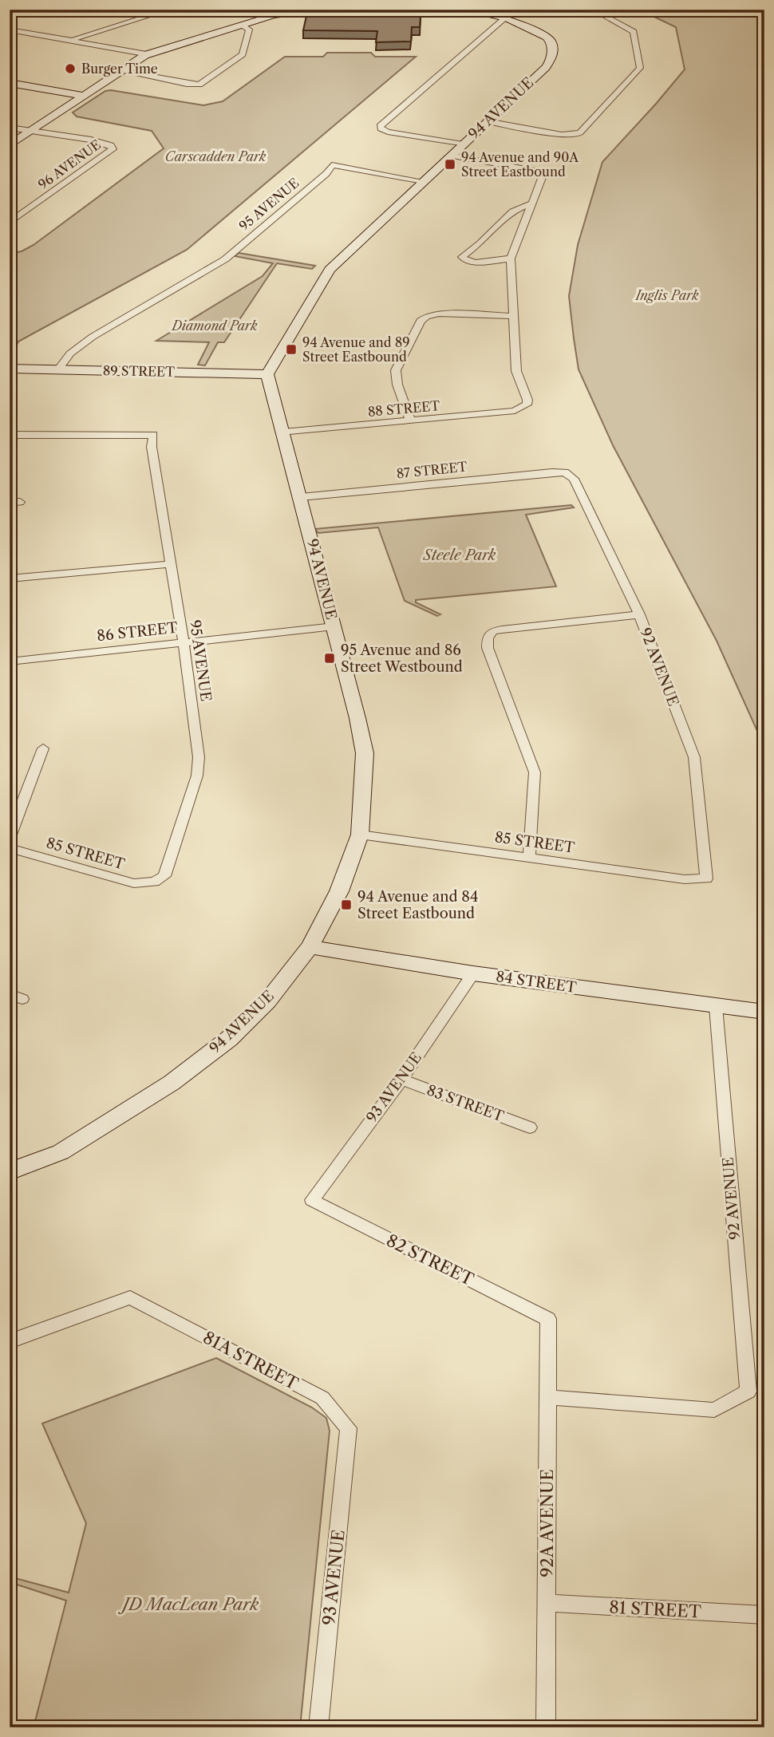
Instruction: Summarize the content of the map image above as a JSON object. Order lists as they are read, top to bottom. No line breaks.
{"streets":{"street":["94 AVENUE","96 AVENUE","95 AVENUE","89 STREET","88 STREET","87 STREET","86 STREET","92 AVENUE","85 STREET","84 STREET","93 AVENUE","83 STREET","82 STREET","81A STREET","92A AVENUE","81 STREET"]},"crossings":[["94 AVENUE","95 AVENUE"],["94 AVENUE","89 STREET"],["94 AVENUE","88 STREET"],["94 AVENUE","87 STREET"],["94 AVENUE","86 STREET"],["94 AVENUE","85 STREET"],["94 AVENUE","84 STREET"],["95 AVENUE","89 STREET"],["95 AVENUE","86 STREET"],["95 AVENUE","85 STREET"],["87 STREET","92 AVENUE"],["92 AVENUE","85 STREET"],["92 AVENUE","84 STREET"],["92 AVENUE","92A AVENUE"],["84 STREET","93 AVENUE"],["93 AVENUE","83 STREET"],["93 AVENUE","82 STREET"],["93 AVENUE","81A STREET"],["82 STREET","92A AVENUE"],["92A AVENUE","81 STREET"]],"parks":["Carscadden Park","Inglis Park","Diamond Park","Steele Park","JD MacLean Park"],"places":{"other":["Burger Time"],"transit":["94 Avenue and 90A Street Eastbound","94 Avenue and 89 Street Eastbound","95 Avenue and 86 Street Westbound","94 Avenue and 84 Street Eastbound"]}}
